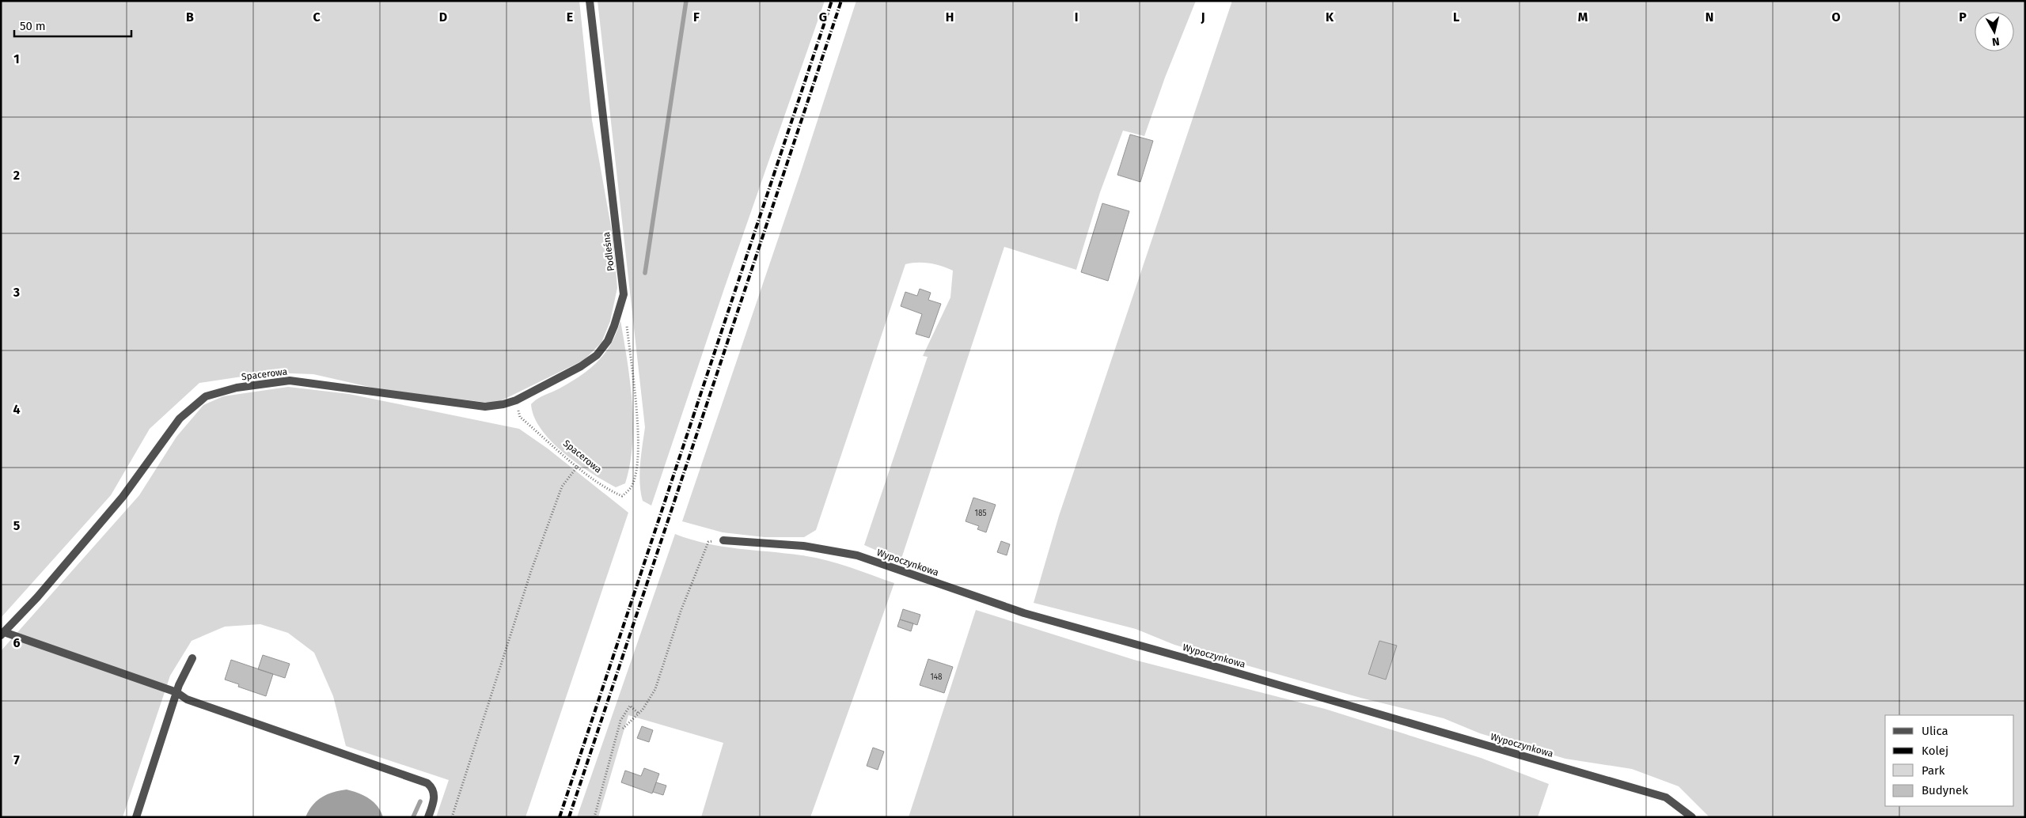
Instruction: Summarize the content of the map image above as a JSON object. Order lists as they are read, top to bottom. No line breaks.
{"streets":{"street":["Podleśna","Spacerowa","Wypoczynkowa"]},"crossings":[["Podleśna","Spacerowa"]],"house_numbers":["185","148"],"legend":["Ulica","Kolej","Park","Budynek"],"scale_bar":"50 m","north":"bottom","grid":{"columns":["B","C","D","E","F","G","H","I","J","K","L","M","N","O","P"],"rows":["1","2","3","4","5","6","7"]}}
